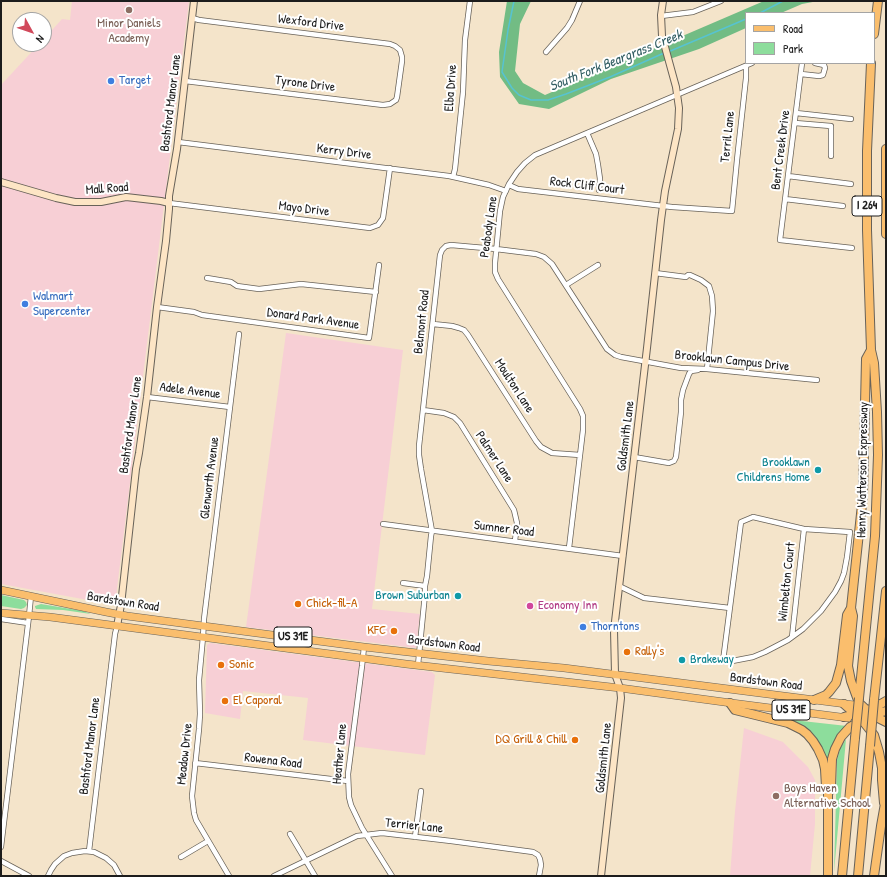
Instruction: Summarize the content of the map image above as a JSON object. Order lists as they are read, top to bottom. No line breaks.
{"streets":{"highway":["I 264","Henry Watterson Expressway"],"main road":["Bardstown Road","US 31E"],"street":["Wexford Drive","Tyrone Drive","Elba Drive","Bashford Manor Lane","Terril Lane","Bent Creek Drive","Kerry Drive","Rock Cliff Court","Mall Road","Mayo Drive","Peabody Lane","Donard Park Avenue","Belmont Road","Brooklawn Campus Drive","Moulton Lane","Adele Avenue","Goldsmith Lane","Palmer Lane","Glenworth Avenue","Sumner Road","Wimbelton Court","Meadow Drive","Heather Lane","Rowena Road","Terrier Lane"]},"crossings":[["Wexford Drive","Tyrone Drive"],["Wexford Drive","Bashford Manor Lane"],["Tyrone Drive","Bashford Manor Lane"],["Elba Drive","Kerry Drive"],["Bashford Manor Lane","Kerry Drive"],["Bashford Manor Lane","Mall Road"],["Bashford Manor Lane","Mayo Drive"],["Bashford Manor Lane","Donard Park Avenue"],["Bashford Manor Lane","Adele Avenue"],["Bashford Manor Lane","Bardstown Road"],["Terril Lane","Rock Cliff Court"],["Terril Lane","Peabody Lane"],["Kerry Drive","Mayo Drive"],["Kerry Drive","Peabody Lane"],["Rock Cliff Court","Peabody Lane"],["Rock Cliff Court","Goldsmith Lane"],["Mall Road","Mayo Drive"],["Peabody Lane","Belmont Road"],["Peabody Lane","Moulton Lane"],["Peabody Lane","Goldsmith Lane"],["Peabody Lane","Sumner Road"],["Belmont Road","Brooklawn Campus Drive"],["Belmont Road","Moulton Lane"],["Belmont Road","Goldsmith Lane"],["Belmont Road","Palmer Lane"],["Belmont Road","Sumner Road"],["Belmont Road","Bardstown Road"],["Brooklawn Campus Drive","Goldsmith Lane"],["Adele Avenue","Glenworth Avenue"],["Goldsmith Lane","Sumner Road"],["Goldsmith Lane","Bardstown Road"],["Palmer Lane","Sumner Road"],["Henry Watterson Expressway","Bardstown Road"],["Glenworth Avenue","Bardstown Road"],["Glenworth Avenue","Meadow Drive"],["Bardstown Road","Meadow Drive"],["Bardstown Road","Heather Lane"],["Meadow Drive","Rowena Road"],["Heather Lane","Rowena Road"],["Heather Lane","Terrier Lane"]],"water":["South Fork Beargrass Creek"],"places":["Minor Daniels Academy","Target","Walmart Supercenter","Brooklawn Childrens Home","Brown Suburban","Chick-fil-A","Economy Inn","Thorntons","KFC","Rally's","Brakeway","Sonic","El Caporal","DQ Grill & Chill","Boys Haven Alternative School"],"legend":["Road","Park"],"north":"bottom right"}
